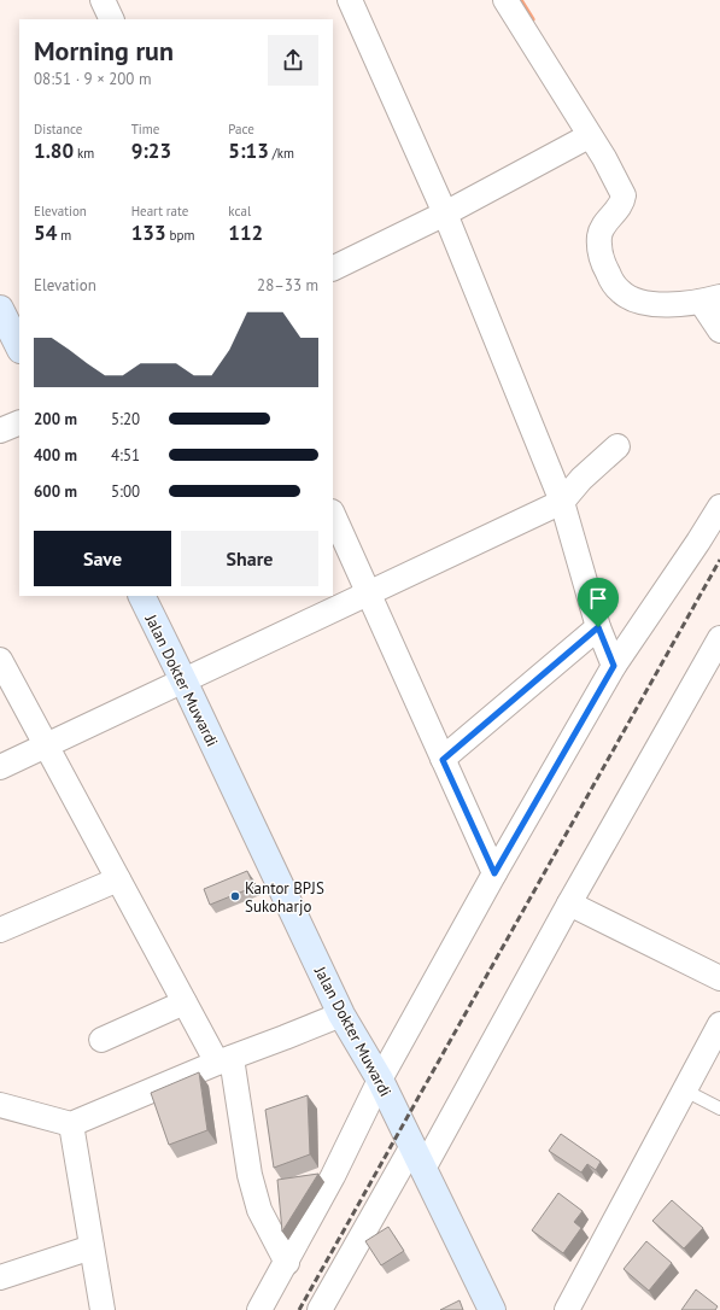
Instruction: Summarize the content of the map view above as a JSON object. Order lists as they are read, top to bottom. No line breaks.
{"streets":{"main road":["Jalan Dokter Muwardi"]},"places":["Kantor BPJS Sukoharjo"],"page":{"heading":["Morning run","08:51 · 9 × 200 m"],"stats":[["Distance","1.80 km"],["Time","9:23"],["Pace","5:13 /km"],["Elevation","54 m"],["Heart rate","133 bpm"],["kcal","112"]],"chart":["Elevation","28–33 m"],"list":[{"name":"200 m","note":"5:20"},{"name":"400 m","note":"4:51"},{"name":"600 m","note":"5:00"}],"buttons":["Save","Share"]}}
